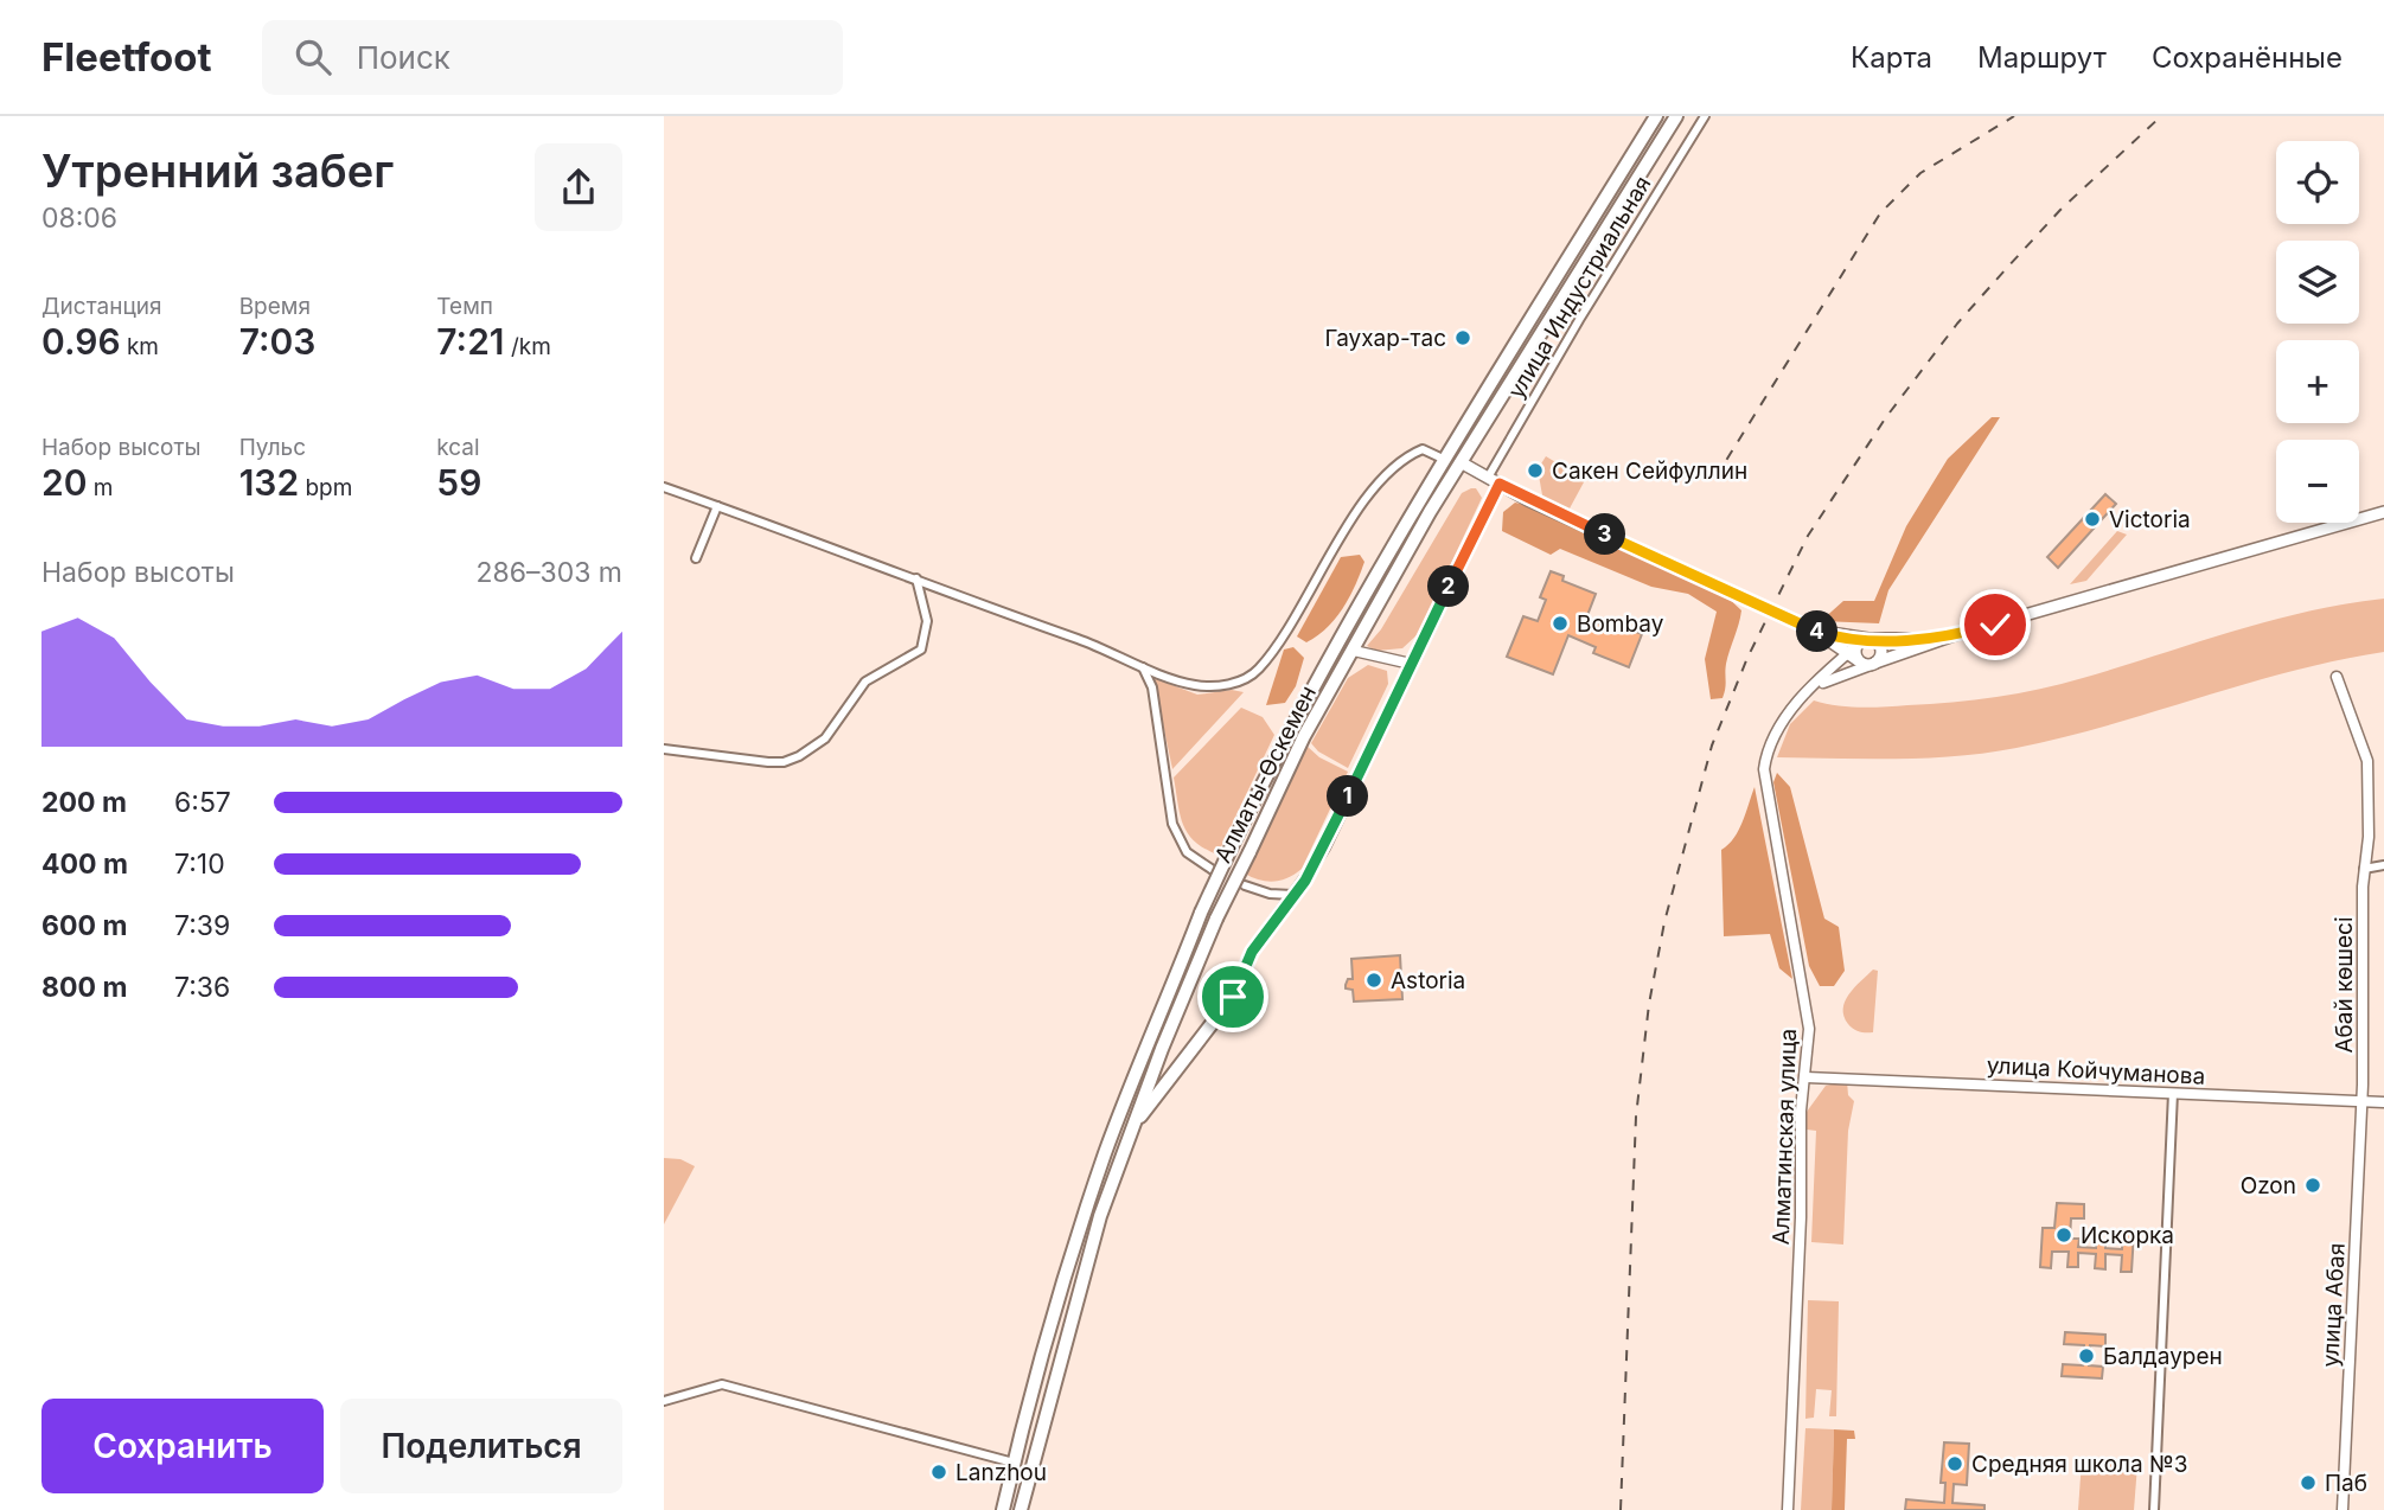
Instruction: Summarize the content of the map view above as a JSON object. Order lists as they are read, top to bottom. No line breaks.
{"streets":{"highway":["Алматы-Өскемен"],"street":["улица Индустриальная","Абай көшесі","улица Койчуманова","Алматинская улица","улица Абая"]},"crossings":[["Абай көшесі","улица Койчуманова"],["Абай көшесі","улица Абая"],["улица Койчуманова","Алматинская улица"],["улица Койчуманова","улица Абая"]],"places":["Гаухар-тас","Сакен Сейфуллин","Victoria","Bombay","Astoria","Ozon","Искоркa","Балдаурен","Средняя школа №3","Lanzhou","Паб"],"page":{"header":"Fleetfoot","search":"Поиск","nav":["Карта","Маршрут","Сохранённые"],"heading":["Утренний забег","08:06"],"map_buttons":["+","−"],"stats":[["Дистанция","0.96 km"],["Время","7:03"],["Темп","7:21 /km"],["Набор высоты","20 m"],["Пульс","132 bpm"],["kcal","59"]],"pins":["3","2","4","1"],"chart":["Набор высоты","286–303 m"],"list":[{"name":"200 m","note":"6:57"},{"name":"400 m","note":"7:10"},{"name":"600 m","note":"7:39"},{"name":"800 m","note":"7:36"}],"buttons":["Сохранить","Поделиться"]}}
